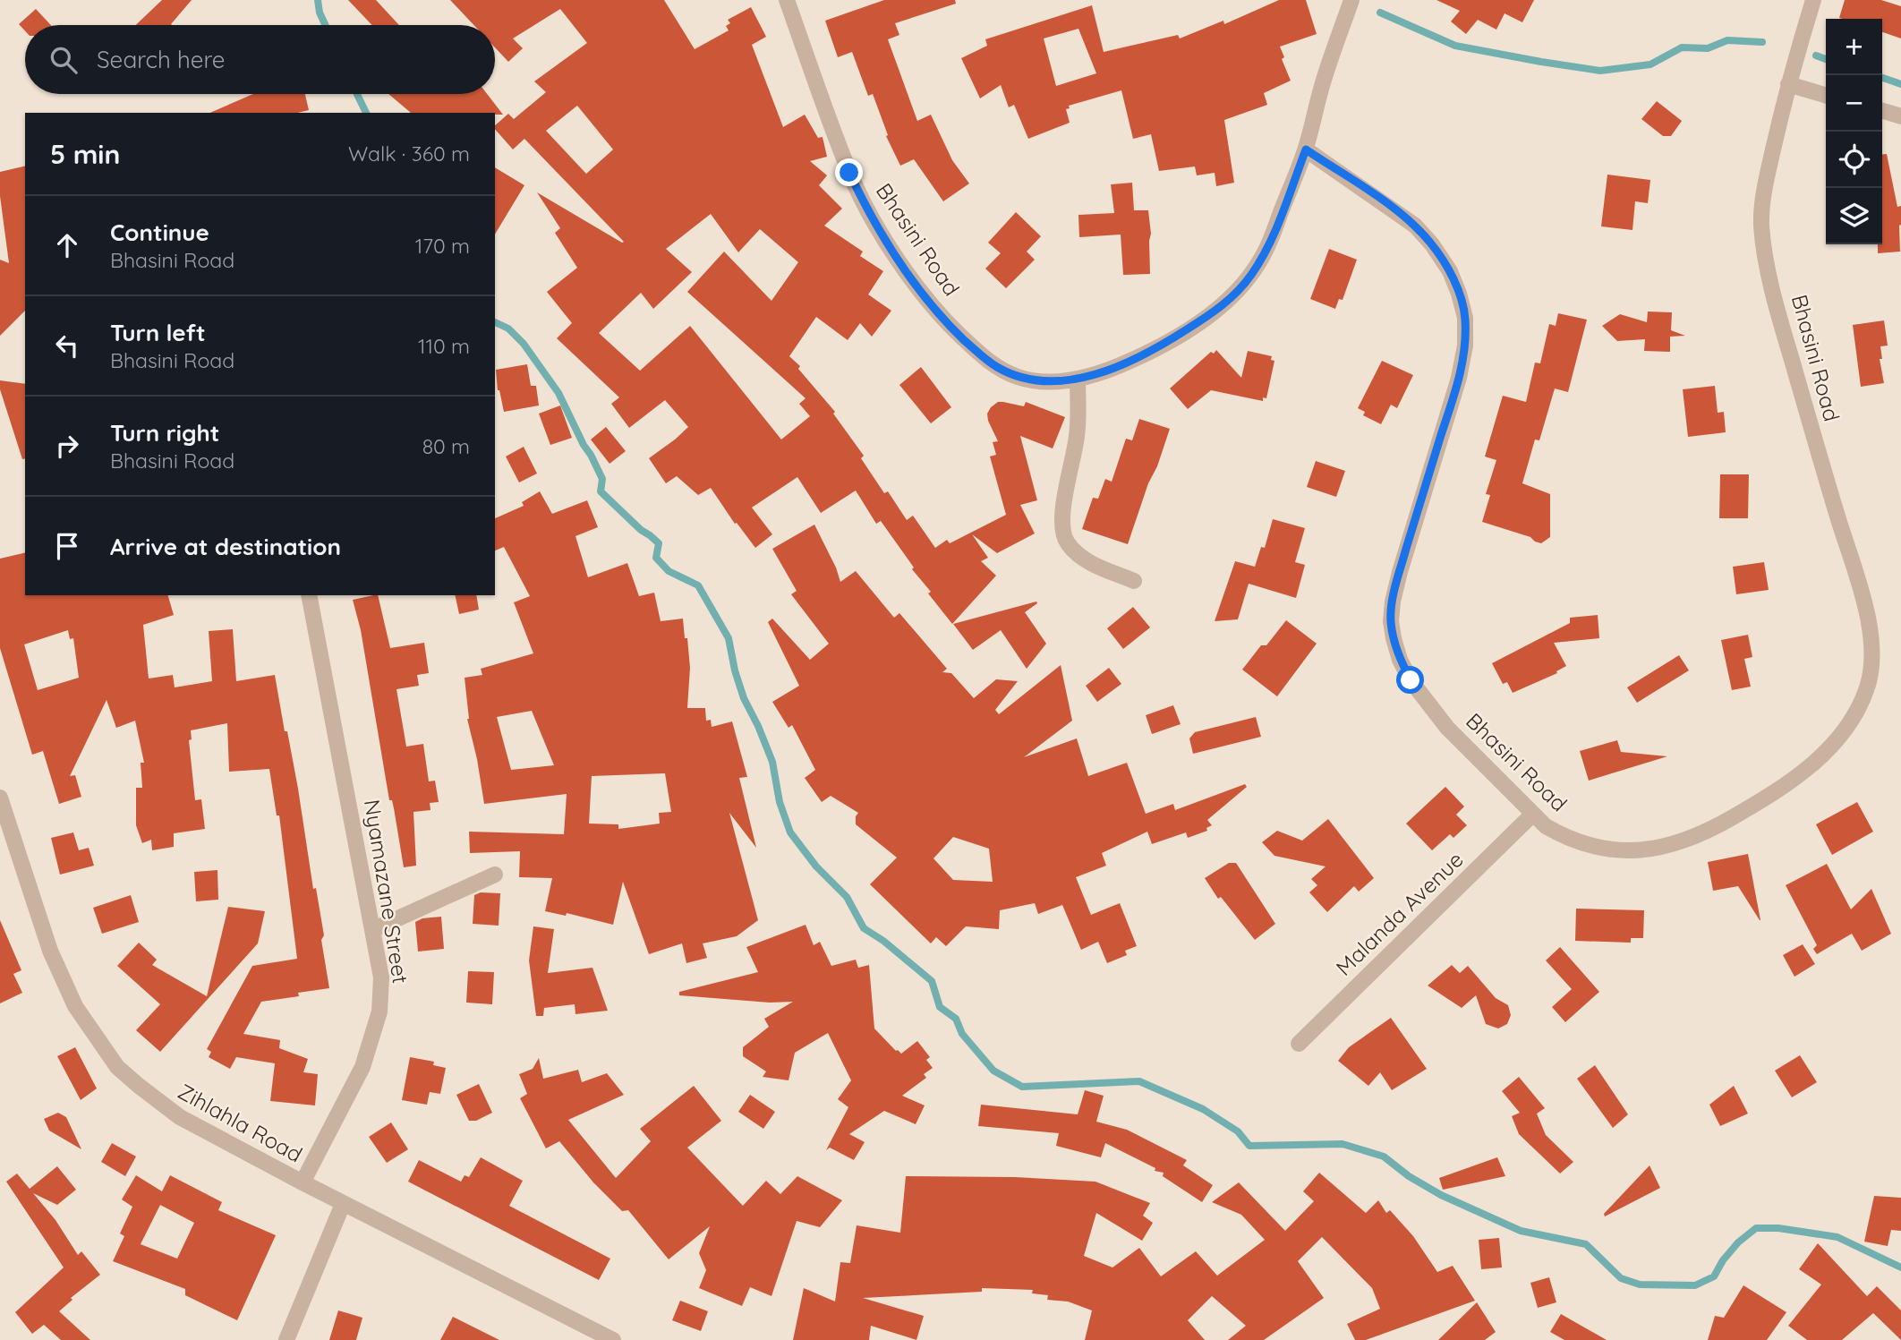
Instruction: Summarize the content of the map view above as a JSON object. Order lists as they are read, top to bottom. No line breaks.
{"streets":{"street":["Bhasini Road","Nyamazane Street","Malanda Avenue","Zihlahla Road"]},"crossings":[["Bhasini Road","Malanda Avenue"],["Nyamazane Street","Zihlahla Road"]],"page":{"map_buttons":["+","−"],"search":"Search here","heading":["5 min","Walk · 360 m"],"list":[["Continue","Bhasini Road","170 m"],["Turn left","Bhasini Road","110 m"],["Turn right","Bhasini Road","80 m"],"Arrive at destination"]}}
